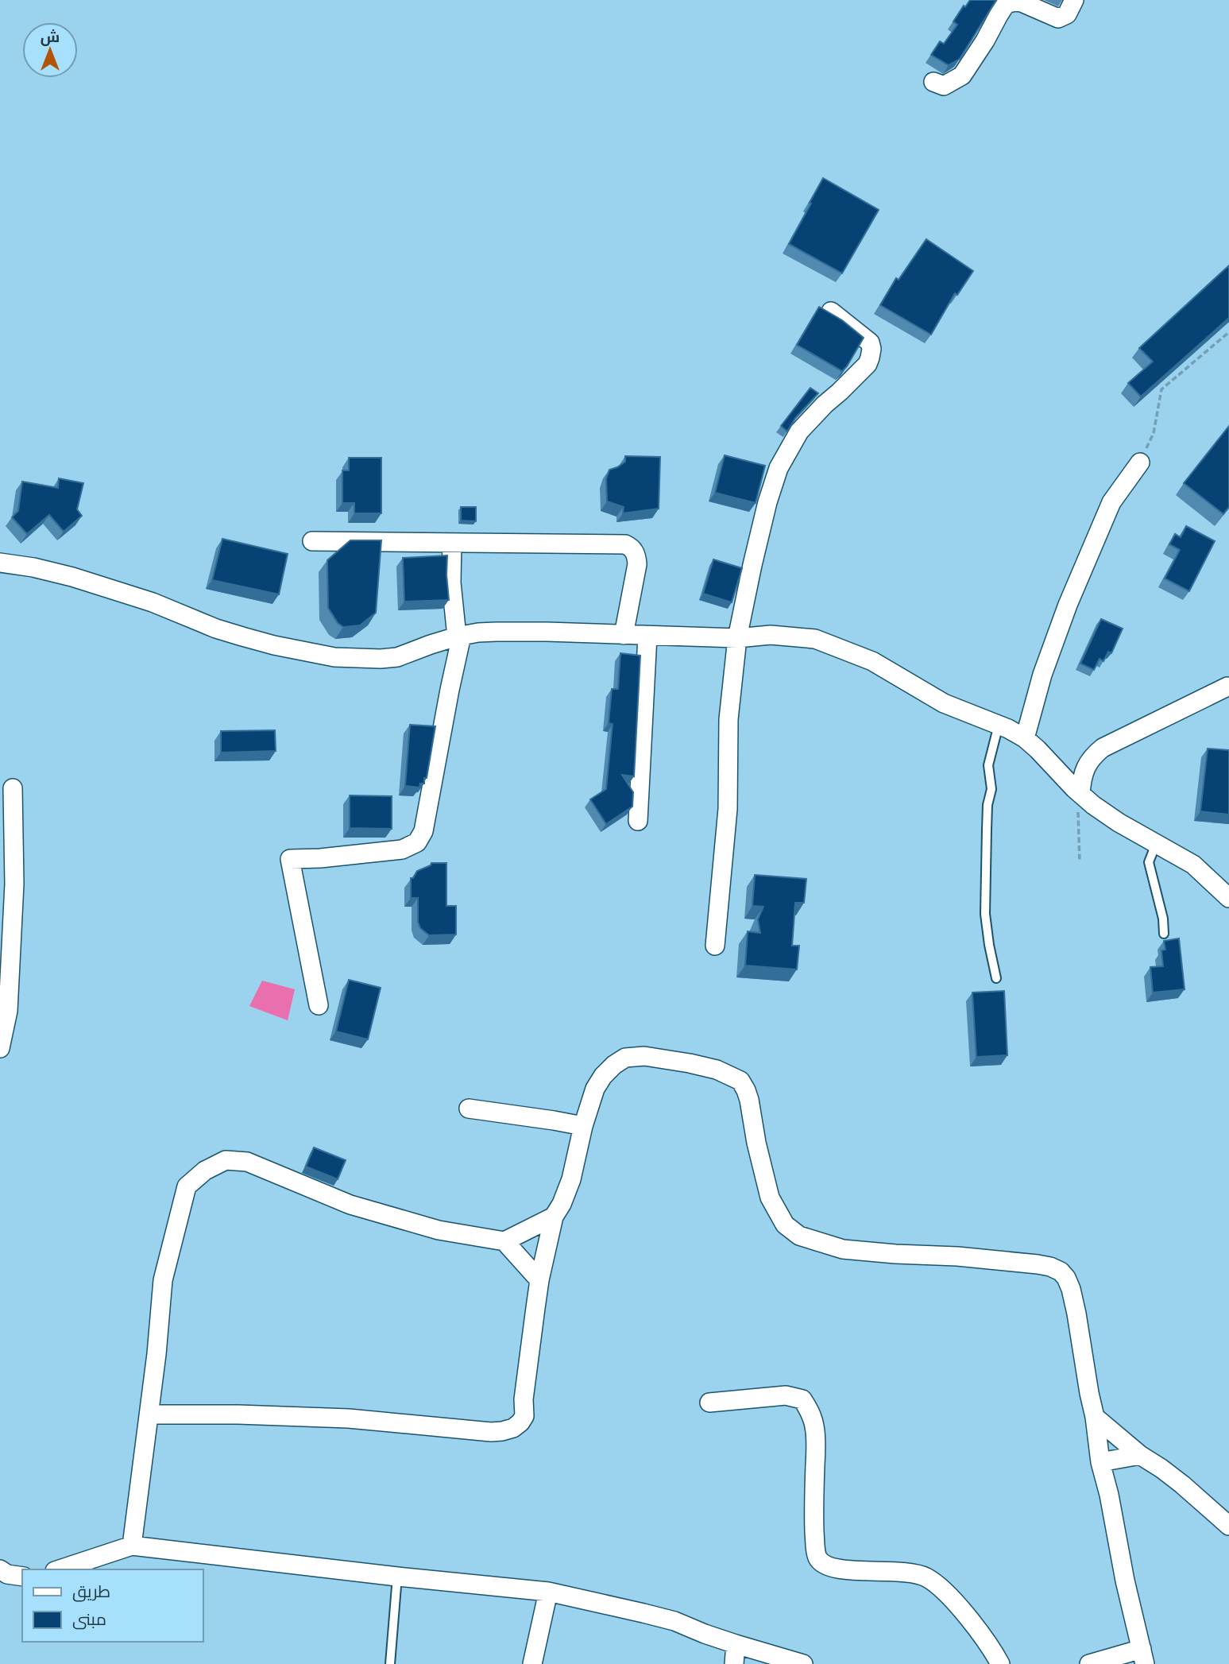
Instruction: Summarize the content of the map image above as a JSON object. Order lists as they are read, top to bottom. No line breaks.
{"legend":["طريق","مبنى"],"north":"top"}
